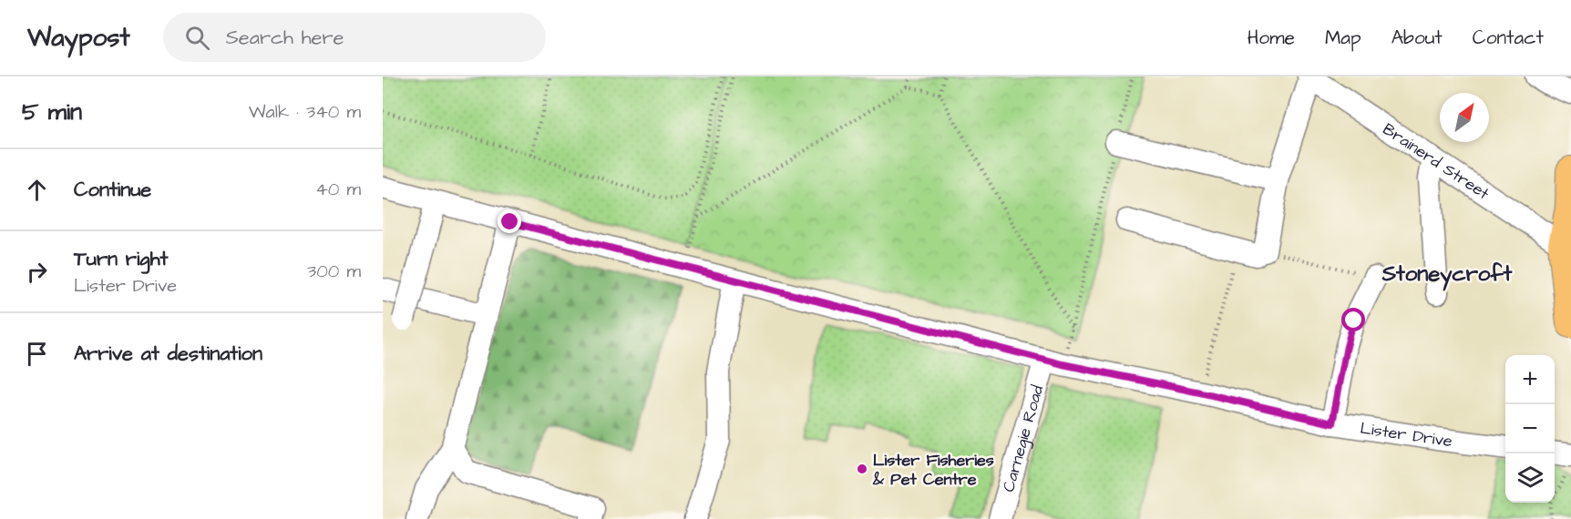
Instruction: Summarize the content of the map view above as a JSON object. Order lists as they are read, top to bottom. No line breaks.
{"streets":{"street":["Brainerd Street","Lister Drive","Carnegie Road"]},"crossings":[["Lister Drive","Carnegie Road"]],"districts":["Stoneycroft"],"places":["Lister Fisheries & Pet Centre"],"north":"top right","page":{"header":"Waypost","search":"Search here","nav":["Home","Map","About","Contact"],"heading":["5 min","Walk · 340 m"],"list":[["Continue","40 m"],["Turn right","Lister Drive","300 m"],"Arrive at destination"],"map_buttons":["+","−"]}}
